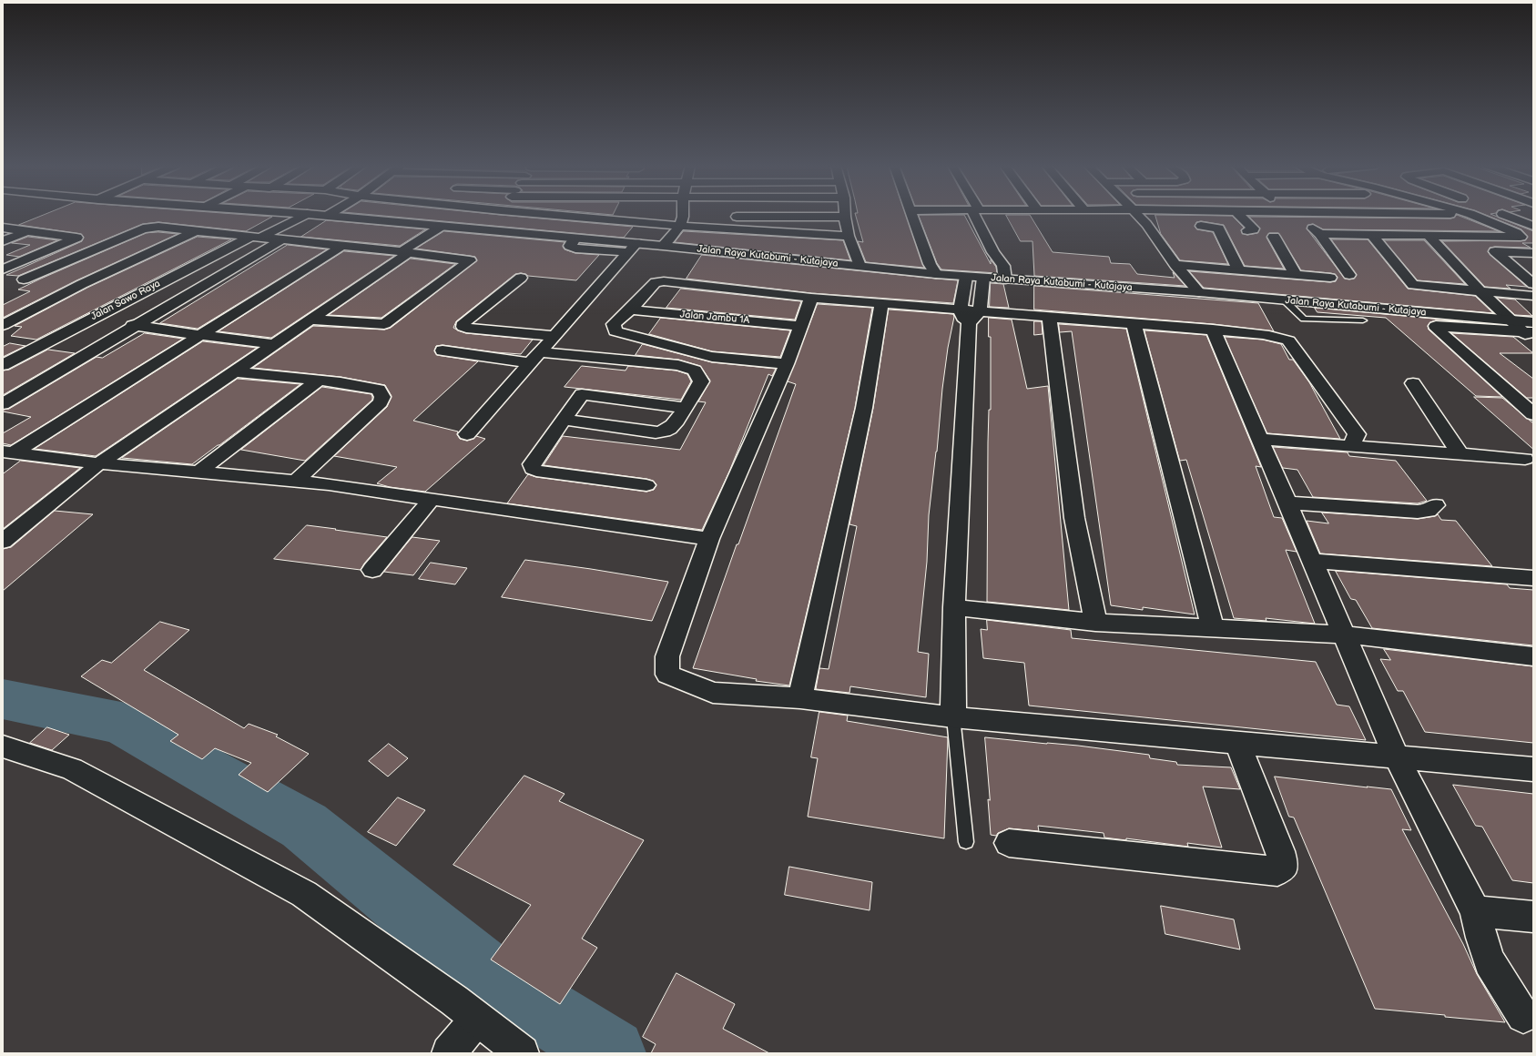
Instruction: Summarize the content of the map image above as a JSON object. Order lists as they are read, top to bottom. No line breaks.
{"streets":{"street":["Jalan Raya Kutabumi - Kutajaya","Jalan Sawo Raya","Jalan Jambu 1A"]}}
